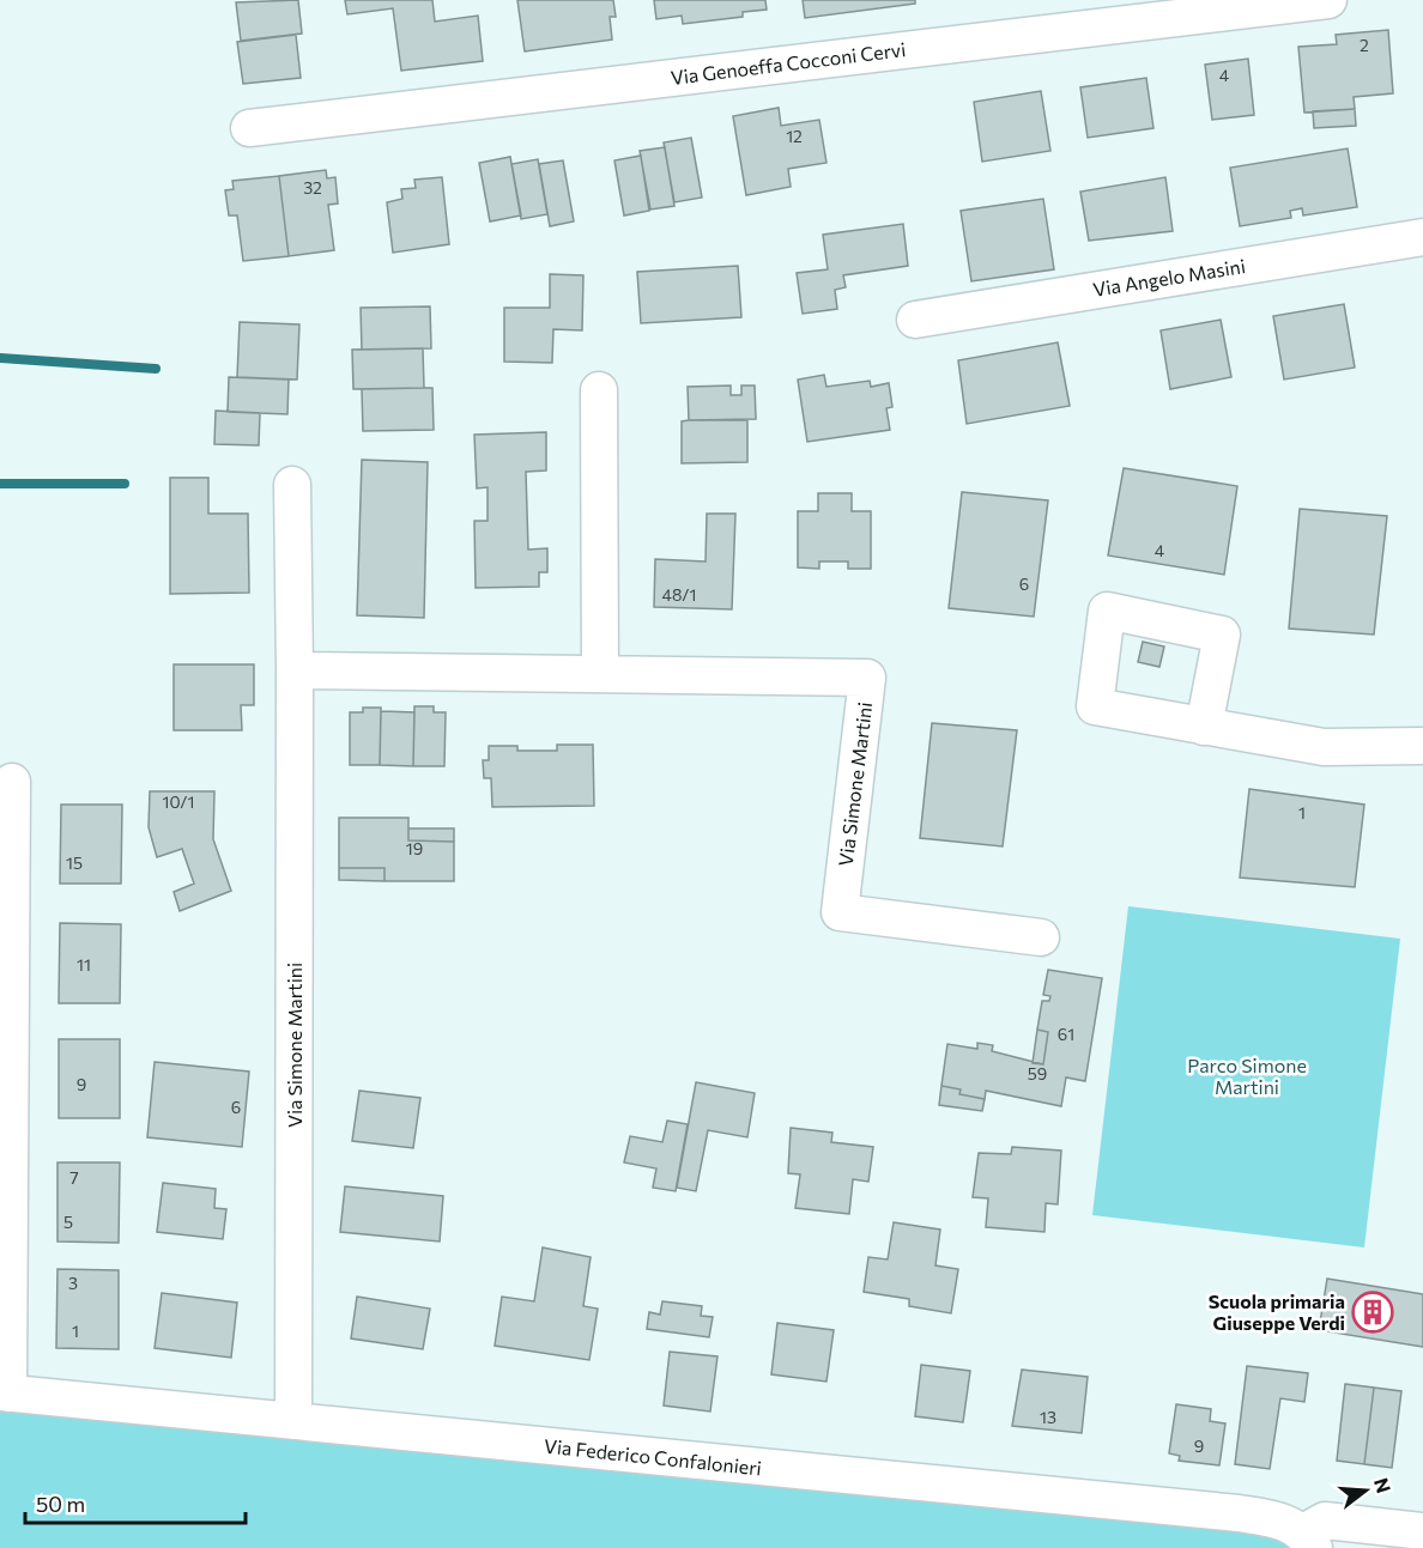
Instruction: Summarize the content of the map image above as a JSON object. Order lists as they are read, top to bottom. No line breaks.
{"streets":{"street":["Via Genoeffa Cocconi Cervi","Via Angelo Masini","Via Simone Martini","Via Federico Confalonieri"]},"crossings":[["Via Simone Martini","Via Federico Confalonieri"]],"parks":["Parco Simone Martini"],"places":{"building":["Scuola primaria Giuseppe Verdi"]},"house_numbers":["2","4","12","32","4","6","48/1","10/1","1","19","15","11","61","59","9","6","7","5","3","1","13","9"],"scale_bar":"50 m","north":"right"}
